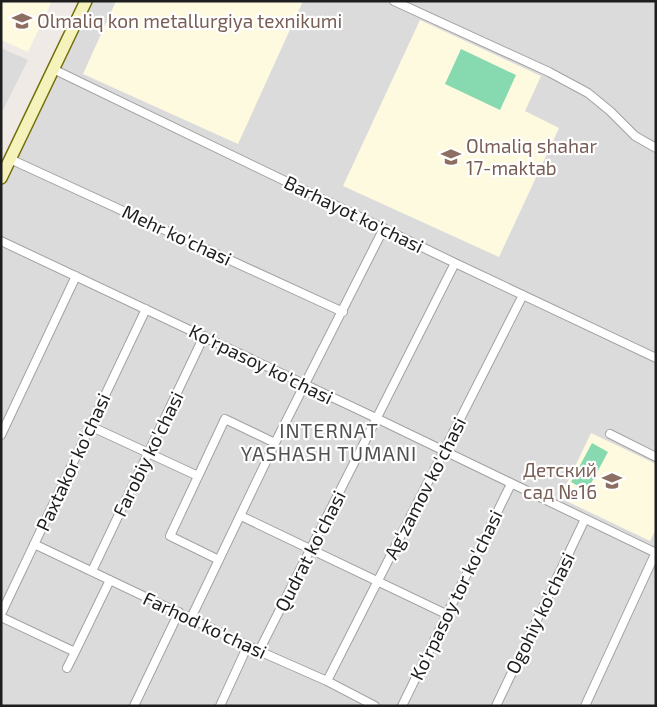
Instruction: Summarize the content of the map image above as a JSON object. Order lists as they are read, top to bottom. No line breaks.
{"streets":{"street":["Barhayot ko'chasi","Mehr ko'chasi","Ko‘rpasoy ko'chasi","Farobiy ko'chasi","Paxtakor ko'chasi","Ag‘zamov ko'chasi","Qudrat ko'chasi","Ko‘rpasoy tor ko'chasi","Ogohiy ko'chasi","Farhod ko'chasi"]},"crossings":[["Barhayot ko'chasi","Ag‘zamov ko'chasi"],["Barhayot ko'chasi","Qudrat ko'chasi"],["Ko‘rpasoy ko'chasi","Farobiy ko'chasi"],["Ko‘rpasoy ko'chasi","Paxtakor ko'chasi"],["Ko‘rpasoy ko'chasi","Ag‘zamov ko'chasi"],["Ko‘rpasoy ko'chasi","Qudrat ko'chasi"],["Ko‘rpasoy ko'chasi","Ko‘rpasoy tor ko'chasi"],["Ko‘rpasoy ko'chasi","Ogohiy ko'chasi"],["Farobiy ko'chasi","Farhod ko'chasi"],["Paxtakor ko'chasi","Farhod ko'chasi"],["Ag‘zamov ko'chasi","Farhod ko'chasi"],["Qudrat ko'chasi","Farhod ko'chasi"]],"districts":["INTERNAT YASHASH TUMANI"],"places":{"school or university":["Olmaliq kon metallurgiya texnikumi","Olmaliq shahar 17-maktab","Детский сад №16"]}}
